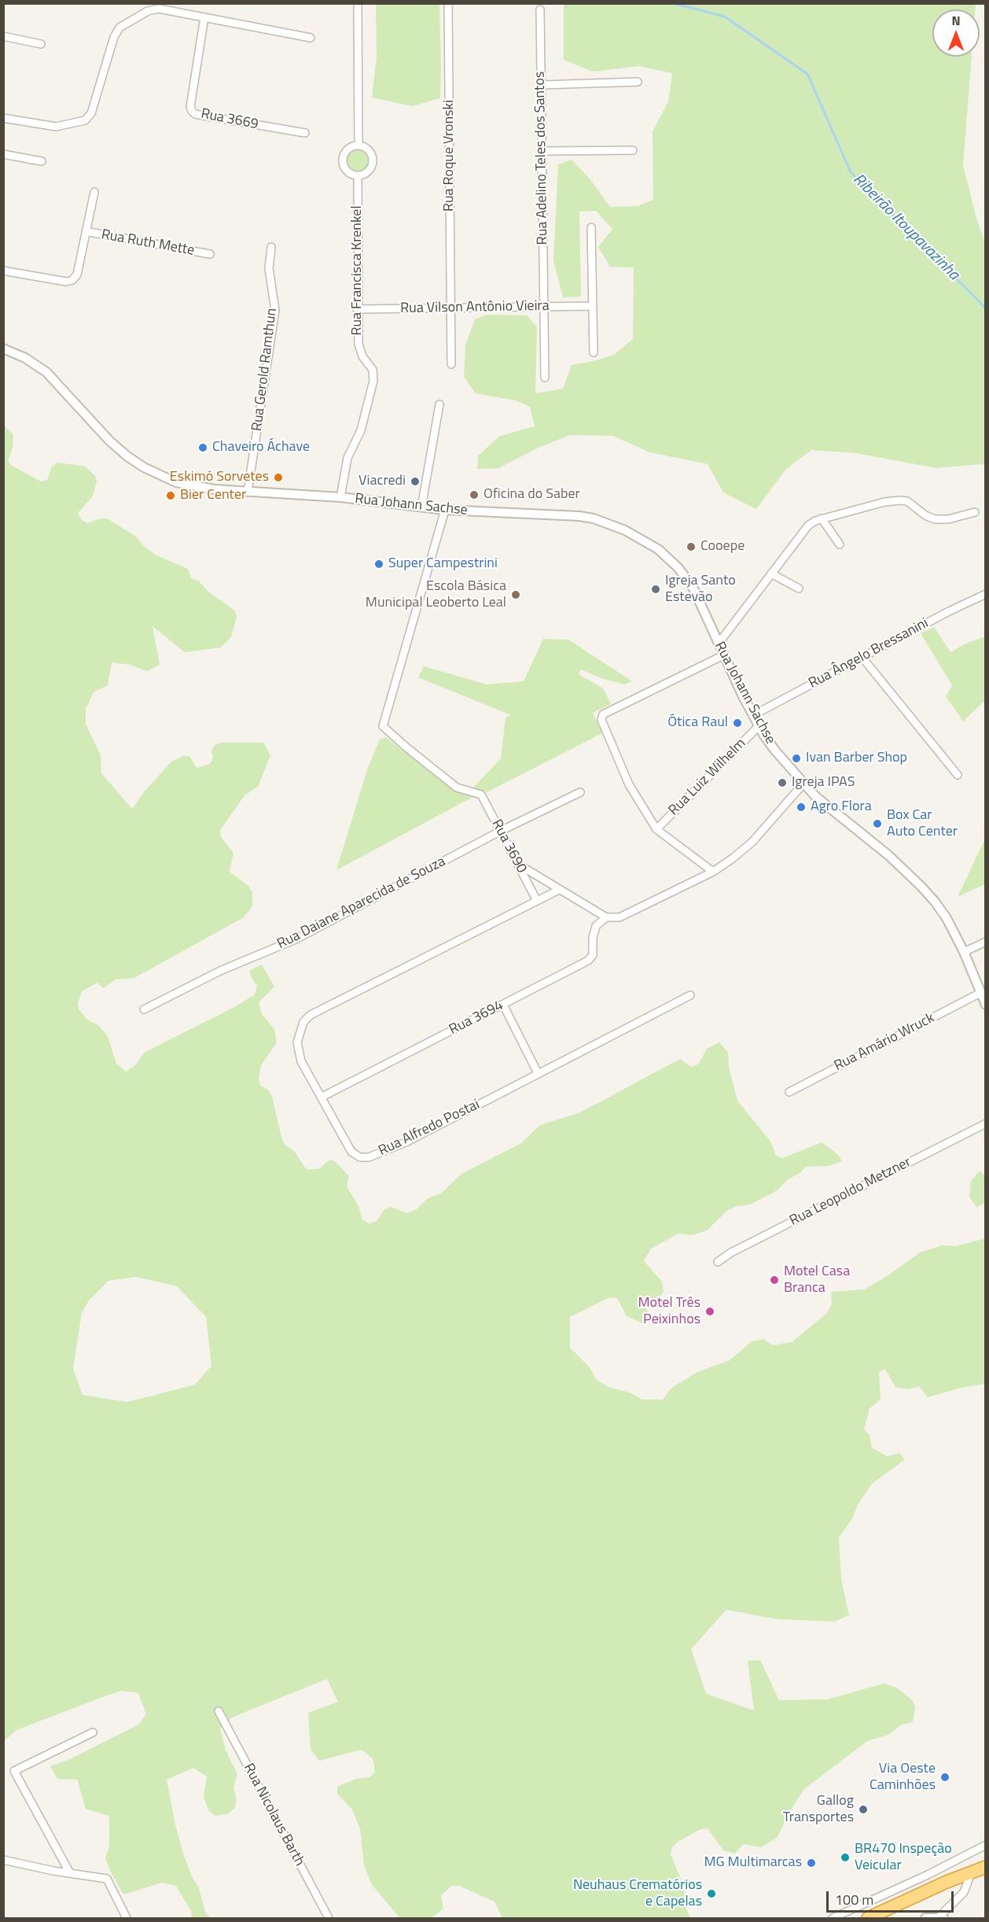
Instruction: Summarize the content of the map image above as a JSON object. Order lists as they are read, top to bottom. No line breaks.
{"streets":{"street":["Rua 3669","Rua Roque Vronski","Rua Adelino Teles dos Santos","Rua Ruth Mette","Rua Francisca Krenkel","Rua Vilson Antônio Vieira","Rua Gerold Ramthun","Rua Johann Sachse","Rua Ângelo Bressanini","Rua Luiz Wilhelm","Rua 3690","Rua Daiane Aparecida de Souza","Rua 3694","Rua Amário Wruck","Rua Alfredo Postai","Rua Leopoldo Metzner","Rua Nicolaus Barth"]},"crossings":[["Rua Roque Vronski","Rua Vilson Antônio Vieira"],["Rua Adelino Teles dos Santos","Rua Vilson Antônio Vieira"],["Rua Francisca Krenkel","Rua Vilson Antônio Vieira"],["Rua Francisca Krenkel","Rua Johann Sachse"],["Rua Gerold Ramthun","Rua Johann Sachse"],["Rua Johann Sachse","Rua Ângelo Bressanini"],["Rua Johann Sachse","Rua Luiz Wilhelm"],["Rua Johann Sachse","Rua 3690"],["Rua Johann Sachse","Rua Amário Wruck"],["Rua 3690","Rua Daiane Aparecida de Souza"],["Rua 3690","Rua Alfredo Postai"],["Rua 3694","Rua Alfredo Postai"]],"water":["Ribeirão Itoupavazinha"],"places":["Chaveiro Áchave","Eskimó Sorvetes","Viacredi","Oficina do Saber","Bier Center","Cooepe","Super Campestrini","Igreja Santo Estevão","Escola Básica Municipal Leoberto Leal","Ótica Raul","Ivan Barber Shop","Igreja IPAS","Agro Flora","Box Car Auto Center","Motel Casa Branca","Motel Três Peixinhos","Via Oeste Caminhões","Gallog Transportes","BR470 Inspeção Veicular","MG Multimarcas","Neuhaus Crematórios e Capelas"],"scale_bar":"100 m","north":"top"}
